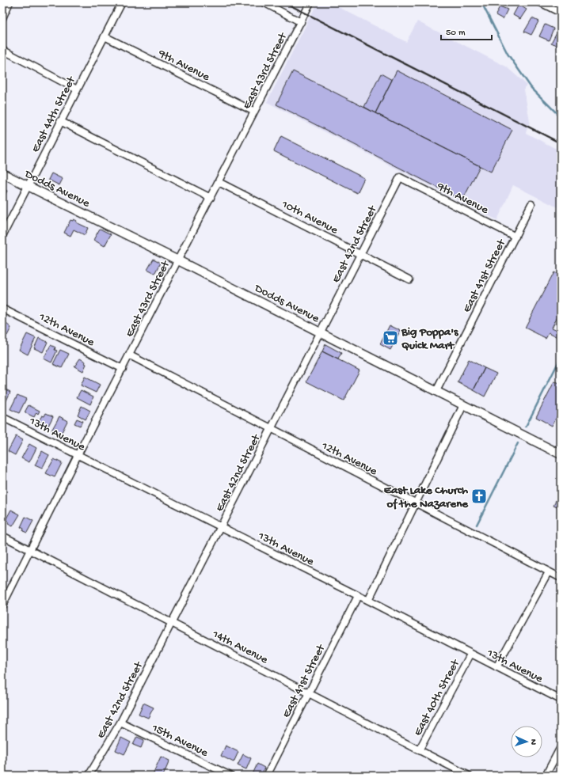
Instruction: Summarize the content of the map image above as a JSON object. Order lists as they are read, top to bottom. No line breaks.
{"streets":{"street":["9th Avenue","East 43rd Street","East 44th Street","Dodds Avenue","10th Avenue","East 42nd Street","East 41st Street","12th Avenue","13th Avenue","14th Avenue","East 40th Street","15th Avenue"]},"crossings":[["9th Avenue","East 43rd Street"],["9th Avenue","East 44th Street"],["9th Avenue","East 42nd Street"],["9th Avenue","East 41st Street"],["East 43rd Street","Dodds Avenue"],["East 43rd Street","10th Avenue"],["East 43rd Street","12th Avenue"],["East 43rd Street","13th Avenue"],["East 43rd Street","14th Avenue"],["East 44th Street","Dodds Avenue"],["Dodds Avenue","East 42nd Street"],["Dodds Avenue","East 41st Street"],["10th Avenue","East 42nd Street"],["East 42nd Street","12th Avenue"],["East 42nd Street","13th Avenue"],["East 42nd Street","14th Avenue"],["East 42nd Street","15th Avenue"],["East 41st Street","13th Avenue"],["East 41st Street","14th Avenue"],["13th Avenue","East 40th Street"],["14th Avenue","East 40th Street"]],"places":{"supermarket":["Big Poppa's Quick Mart"],"church":["East Lake Church of the Nazarene"]},"scale_bar":"50 m","north":"right"}
